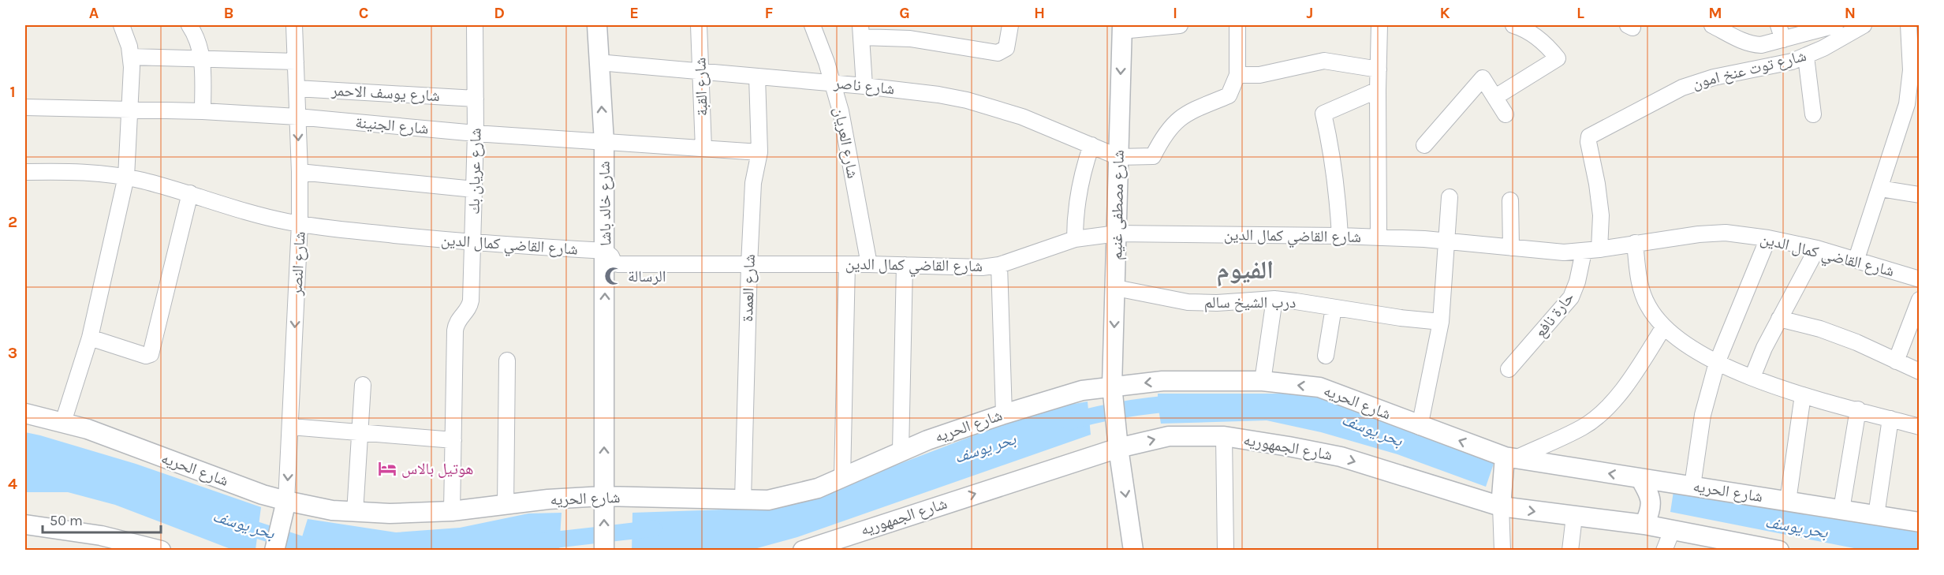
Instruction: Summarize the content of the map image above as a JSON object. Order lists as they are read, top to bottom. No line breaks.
{"streets":{"street":["شارع توت عنخ امون","شارع ناصر","شارع القبة","شارع يوسف الاحمر","شارع الجنينة","شارع العريان","شارع عريان بك","شارع خالد باشا","شارع مصطفى غنيم","شارع القاضي كمال الدين","شارع النصر","شارع العمدة","درب الشيخ سالم","حارة نافع","شارع الحريه","شارع الجمهوريه"]},"crossings":[["شارع توت عنخ امون","شارع القاضي كمال الدين"],["شارع ناصر","شارع القبة"],["شارع ناصر","شارع العريان"],["شارع ناصر","شارع خالد باشا"],["شارع ناصر","شارع مصطفى غنيم"],["شارع ناصر","شارع العمدة"],["شارع القبة","شارع الجنينة"],["شارع يوسف الاحمر","شارع عريان بك"],["شارع يوسف الاحمر","شارع النصر"],["شارع الجنينة","شارع عريان بك"],["شارع الجنينة","شارع خالد باشا"],["شارع الجنينة","شارع النصر"],["شارع الجنينة","شارع العمدة"],["شارع العريان","شارع القاضي كمال الدين"],["شارع عريان بك","شارع القاضي كمال الدين"],["شارع عريان بك","شارع الحريه"],["شارع خالد باشا","شارع القاضي كمال الدين"],["شارع خالد باشا","شارع الحريه"],["شارع مصطفى غنيم","شارع القاضي كمال الدين"],["شارع مصطفى غنيم","درب الشيخ سالم"],["شارع مصطفى غنيم","شارع الحريه"],["شارع مصطفى غنيم","شارع الجمهوريه"],["شارع القاضي كمال الدين","شارع النصر"],["شارع القاضي كمال الدين","شارع العمدة"],["شارع القاضي كمال الدين","حارة نافع"],["شارع النصر","شارع الحريه"],["شارع العمدة","شارع الحريه"]],"one_way":["شارع الجمهوريه"],"districts":["الفيوم"],"water":["بحر يوسف"],"places":{"mosque":["الرسالة"],"hotel":["هوتيل بالاس"]},"scale_bar":"50 m","grid":{"columns":["A","B","C","D","E","F","G","H","I","J","K","L","M","N"],"rows":["1","2","3","4"]}}
